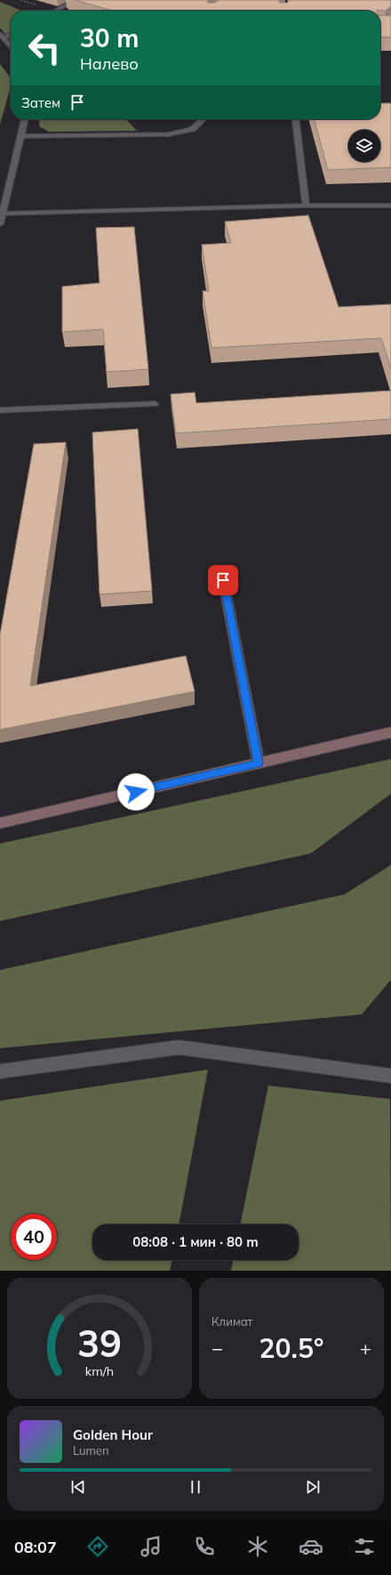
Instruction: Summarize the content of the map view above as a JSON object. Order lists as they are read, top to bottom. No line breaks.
{"page":{"turn":["30 m","Налево"],"then":"Затем","limit":"40","trip":"08:08 · 1 мин · 80 m","tile":"Климат","heat":["−","20.5°","+"],"song":["Golden Hour","Lumen"],"tabs":"08:07","gauge":["39","km/h"]}}
